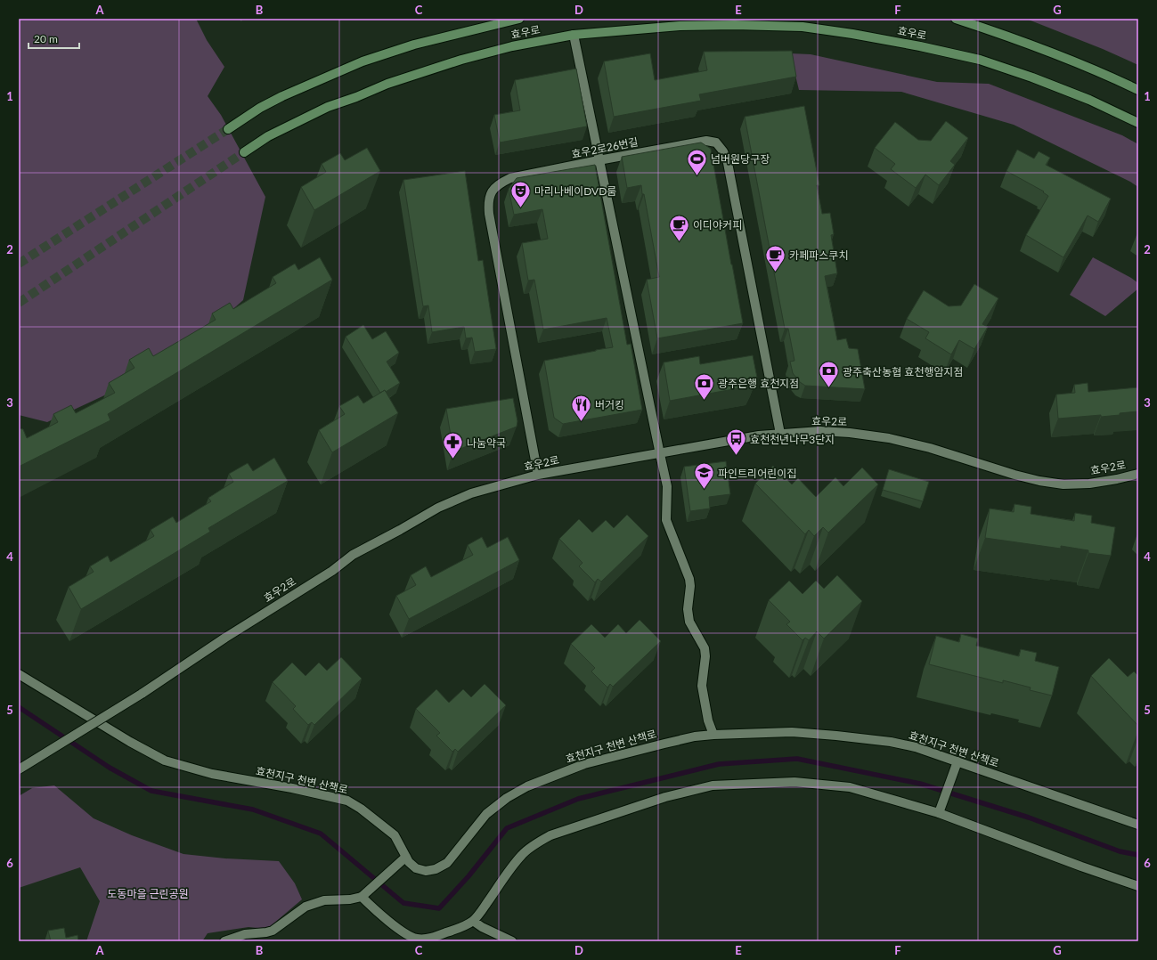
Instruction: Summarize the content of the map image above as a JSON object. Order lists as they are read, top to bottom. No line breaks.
{"streets":{"main road":["효우로"],"street":["효우2로26번길","효우2로","효천지구 천변 산책로"]},"crossings":[["효우2로26번길","효우2로"]],"parks":["도동마을 근린공원"],"places":{"sports":["넘버원당구장"],"theatre":["마리나베이DVD룸"],"cafe":["이디야커피","카페파스쿠치"],"bank":["광주축산농협 효천행암지점","광주은행 효천지점"],"restaurant":["버거킹"],"bus stop":["효천천년나무3단지"],"pharmacy":["나눔약국"],"school or university":["파인트리어린이집"]},"scale_bar":"20 m","grid":{"columns":["A","B","C","D","E","F","G"],"rows":["1","2","3","4","5","6"]}}
